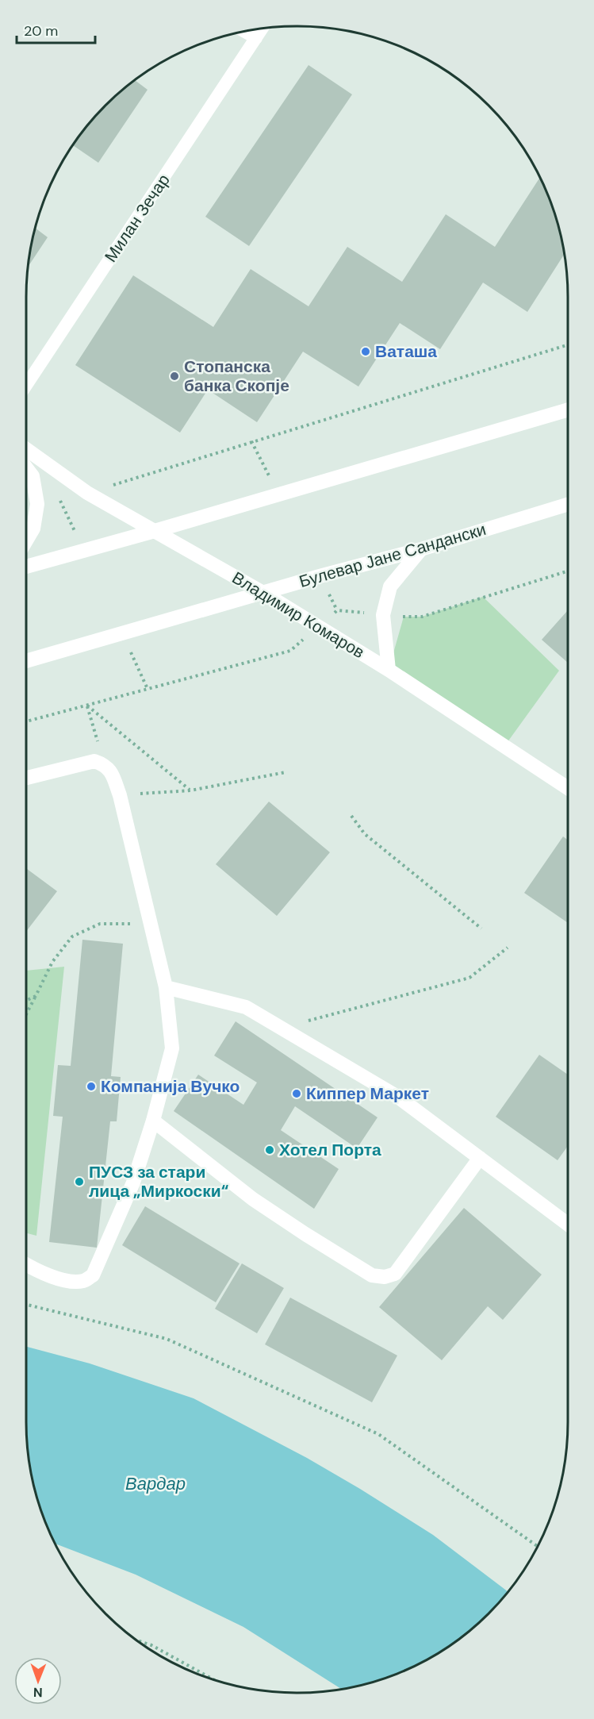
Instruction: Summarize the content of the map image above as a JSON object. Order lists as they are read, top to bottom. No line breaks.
{"streets":{"street":["Булевар Јане Сандански","Владимир Комаров"],"lane":["Милан Зечар"]},"crossings":[["Булевар Јане Сандански","Владимир Комаров"]],"water":["Вардар"],"places":["Ваташа","Стопанска банка Скопје","Компанија Вучко","Киппер Маркет","Хотел Порта","ПУСЗ за стари лица „Миркоски“"],"scale_bar":"20 m","north":"bottom"}
